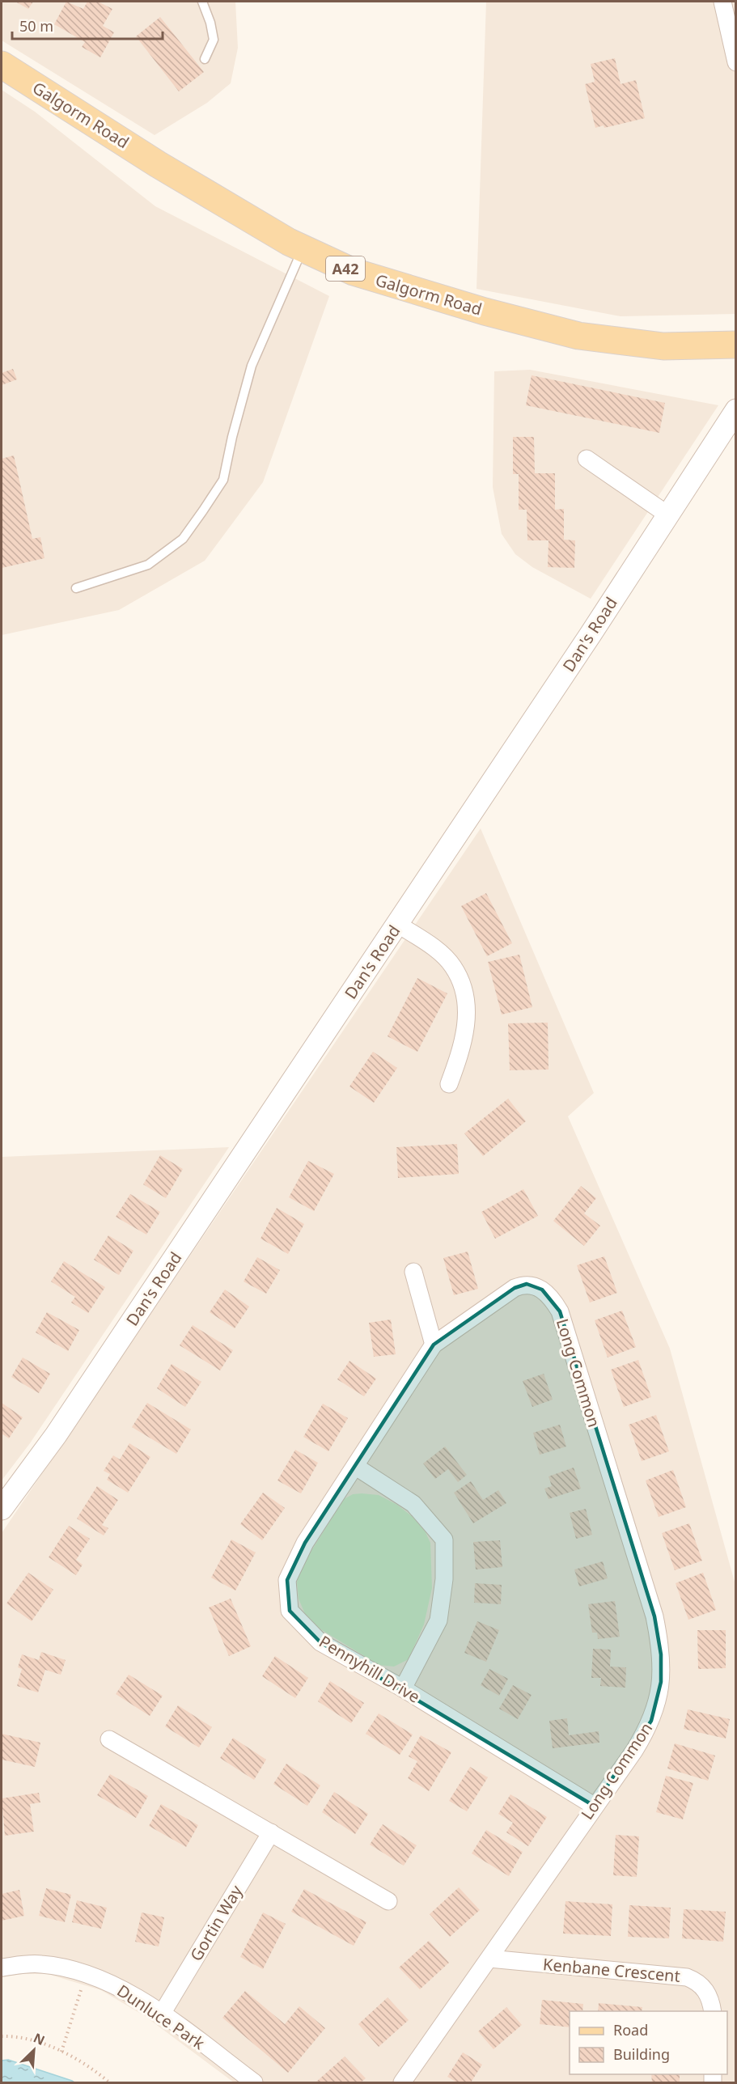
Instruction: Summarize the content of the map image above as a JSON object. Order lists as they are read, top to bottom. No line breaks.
{"streets":{"main road":["Galgorm Road","A42"],"street":["Dan's Road","Long Common","Pennyhill Drive","Gortin Way","Kenbane Crescent","Dunluce Park"]},"crossings":[["Long Common","Pennyhill Drive"],["Long Common","Kenbane Crescent"],["Gortin Way","Dunluce Park"]],"legend":["Road","Building"],"scale_bar":"50 m","north":"top right"}
